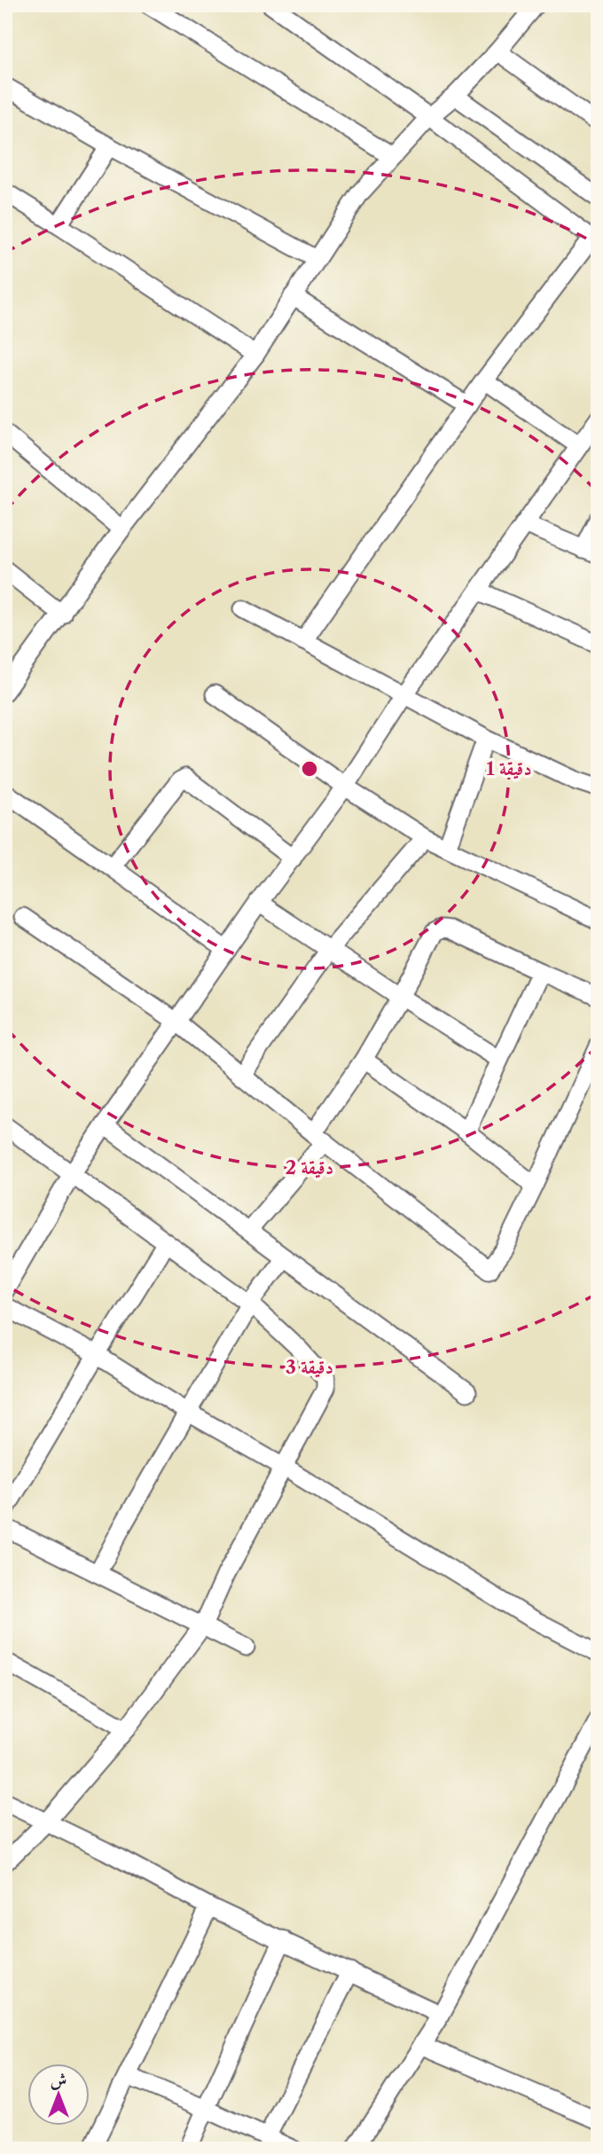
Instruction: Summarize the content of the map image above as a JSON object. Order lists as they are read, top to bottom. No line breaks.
{"north":"top","rings":["1 دقيقة","2 دقيقة","3 دقيقة"]}
